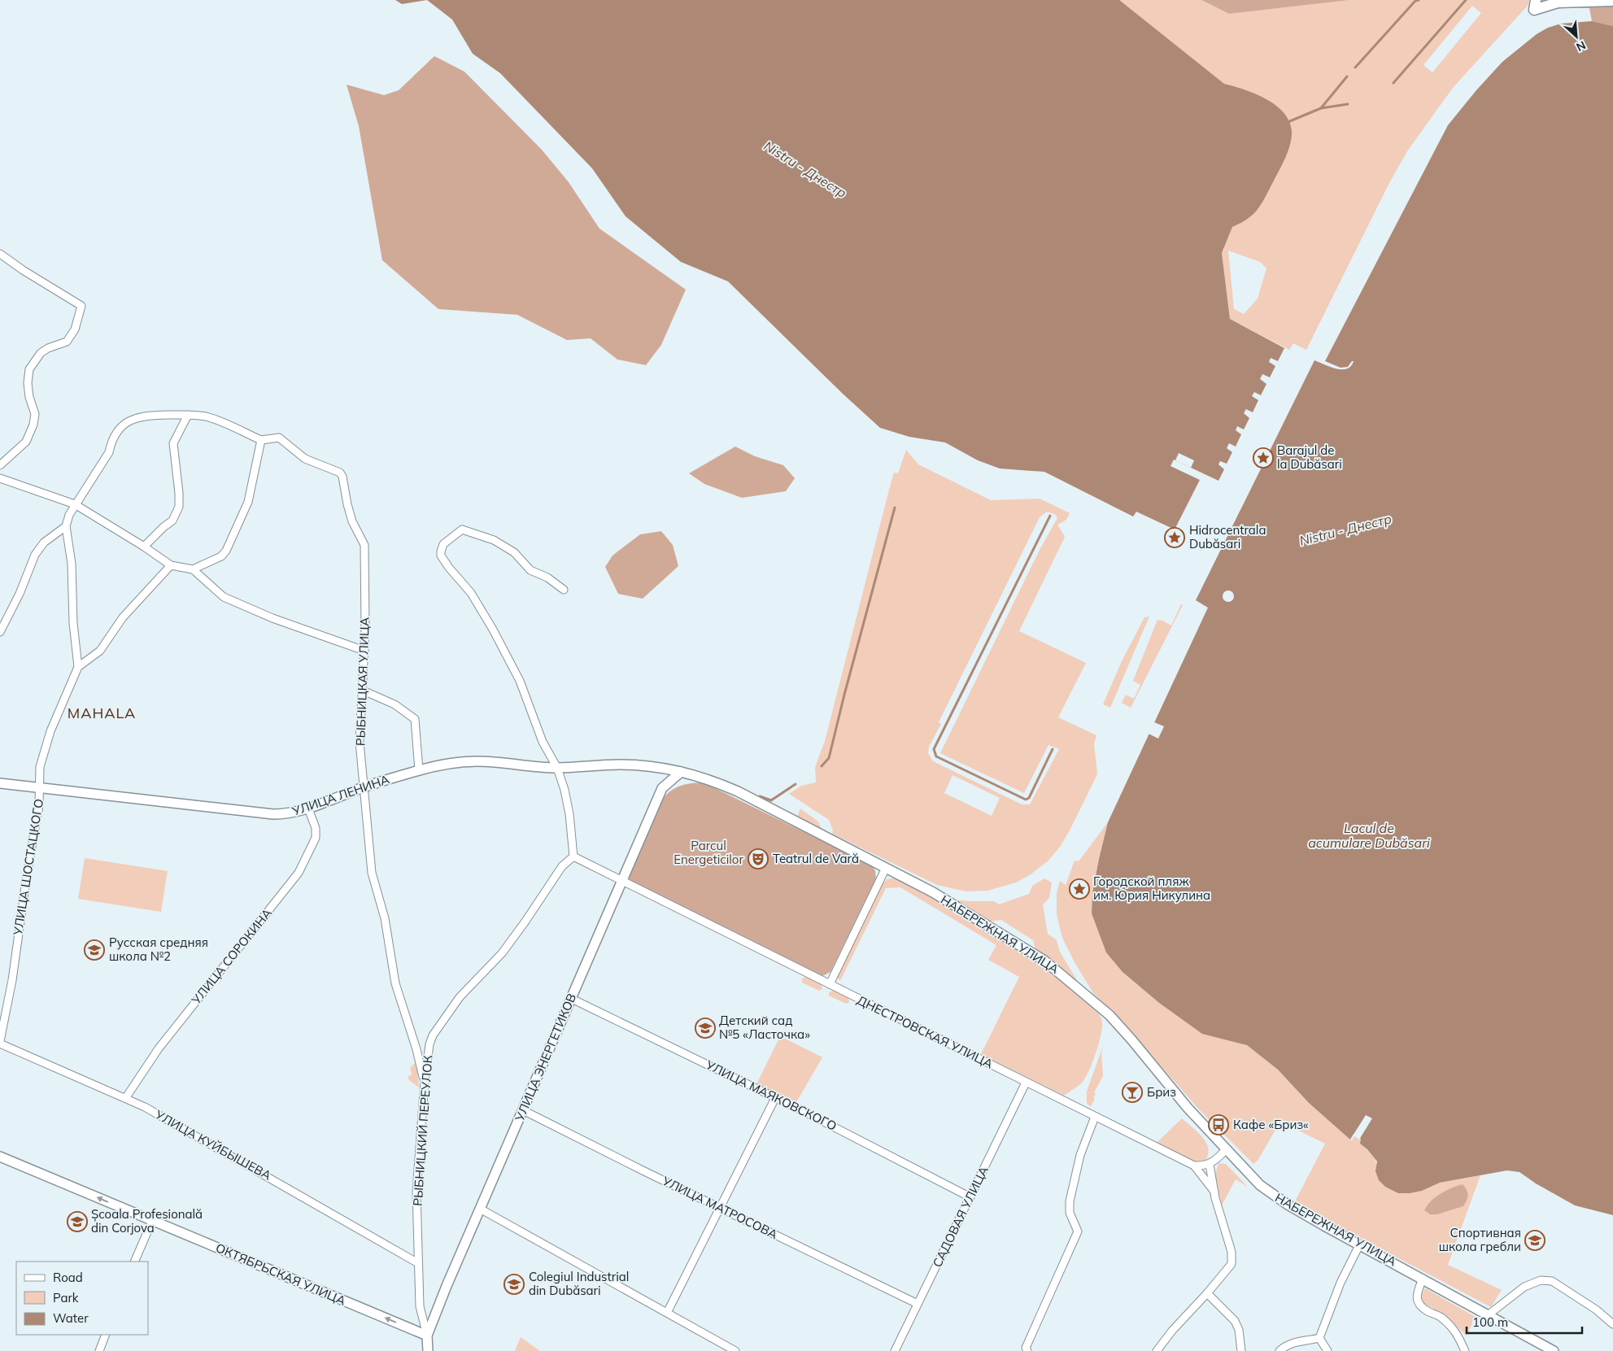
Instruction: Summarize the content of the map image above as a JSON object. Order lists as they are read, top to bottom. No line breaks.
{"streets":{"street":["РЫБНИЦКАЯ УЛИЦА","УЛИЦА ЛЕНИНА","УЛИЦА ШОСТАЦКОГО","НАБЕРЕЖНАЯ УЛИЦА","УЛИЦА СОРОКИНА","ДНЕСТРОВСКАЯ УЛИЦА","УЛИЦА ЭНЕРГЕТИКОВ","УЛИЦА МАЯКОВСКОГО","РЫБНИЦКИЙ ПЕРЕУЛОК","УЛИЦА КУЙБЫШЕВА","УЛИЦА МАТРОСОВА","САДОВАЯ УЛИЦА","ОКТЯБРЬСКАЯ УЛИЦА"]},"crossings":[["РЫБНИЦКАЯ УЛИЦА","УЛИЦА ЛЕНИНА"],["РЫБНИЦКАЯ УЛИЦА","РЫБНИЦКИЙ ПЕРЕУЛОК"],["УЛИЦА ЛЕНИНА","УЛИЦА ШОСТАЦКОГО"],["УЛИЦА ЛЕНИНА","НАБЕРЕЖНАЯ УЛИЦА"],["УЛИЦА ЛЕНИНА","УЛИЦА СОРОКИНА"],["УЛИЦА ЛЕНИНА","УЛИЦА ЭНЕРГЕТИКОВ"],["УЛИЦА ШОСТАЦКОГО","УЛИЦА КУЙБЫШЕВА"],["НАБЕРЕЖНАЯ УЛИЦА","УЛИЦА ЭНЕРГЕТИКОВ"],["УЛИЦА СОРОКИНА","УЛИЦА КУЙБЫШЕВА"],["ДНЕСТРОВСКАЯ УЛИЦА","УЛИЦА ЭНЕРГЕТИКОВ"],["ДНЕСТРОВСКАЯ УЛИЦА","РЫБНИЦКИЙ ПЕРЕУЛОК"],["ДНЕСТРОВСКАЯ УЛИЦА","САДОВАЯ УЛИЦА"],["УЛИЦА ЭНЕРГЕТИКОВ","УЛИЦА МАЯКОВСКОГО"],["УЛИЦА ЭНЕРГЕТИКОВ","РЫБНИЦКИЙ ПЕРЕУЛОК"],["УЛИЦА ЭНЕРГЕТИКОВ","УЛИЦА МАТРОСОВА"],["УЛИЦА ЭНЕРГЕТИКОВ","ОКТЯБРЬСКАЯ УЛИЦА"],["УЛИЦА МАЯКОВСКОГО","САДОВАЯ УЛИЦА"],["РЫБНИЦКИЙ ПЕРЕУЛОК","УЛИЦА КУЙБЫШЕВА"],["РЫБНИЦКИЙ ПЕРЕУЛОК","ОКТЯБРЬСКАЯ УЛИЦА"],["УЛИЦА МАТРОСОВА","САДОВАЯ УЛИЦА"]],"one_way":["ОКТЯБРЬСКАЯ УЛИЦА"],"districts":["MAHALA"],"water":["Nistru - Днестр","Lacul de acumulare Dubăsari"],"parks":["Parcul Energeticilor"],"places":{"place":["Barajul de la Dubăsari","Hidrocentrala Dubăsari","Городской пляж им. Юрия Никулина"],"theatre":["Teatrul de Vară"],"school or university":["Русская средняя школа №2","Детский сад №5 «Ласточка»","Școala Profesională din Corjova","Спортивная школа гребли","Colegiul Industrial din Dubăsari"],"bar":["Бриз"],"bus stop":["Кафе «Бриз«"]},"legend":["Road","Park","Water"],"scale_bar":"100 m","north":"bottom right"}
